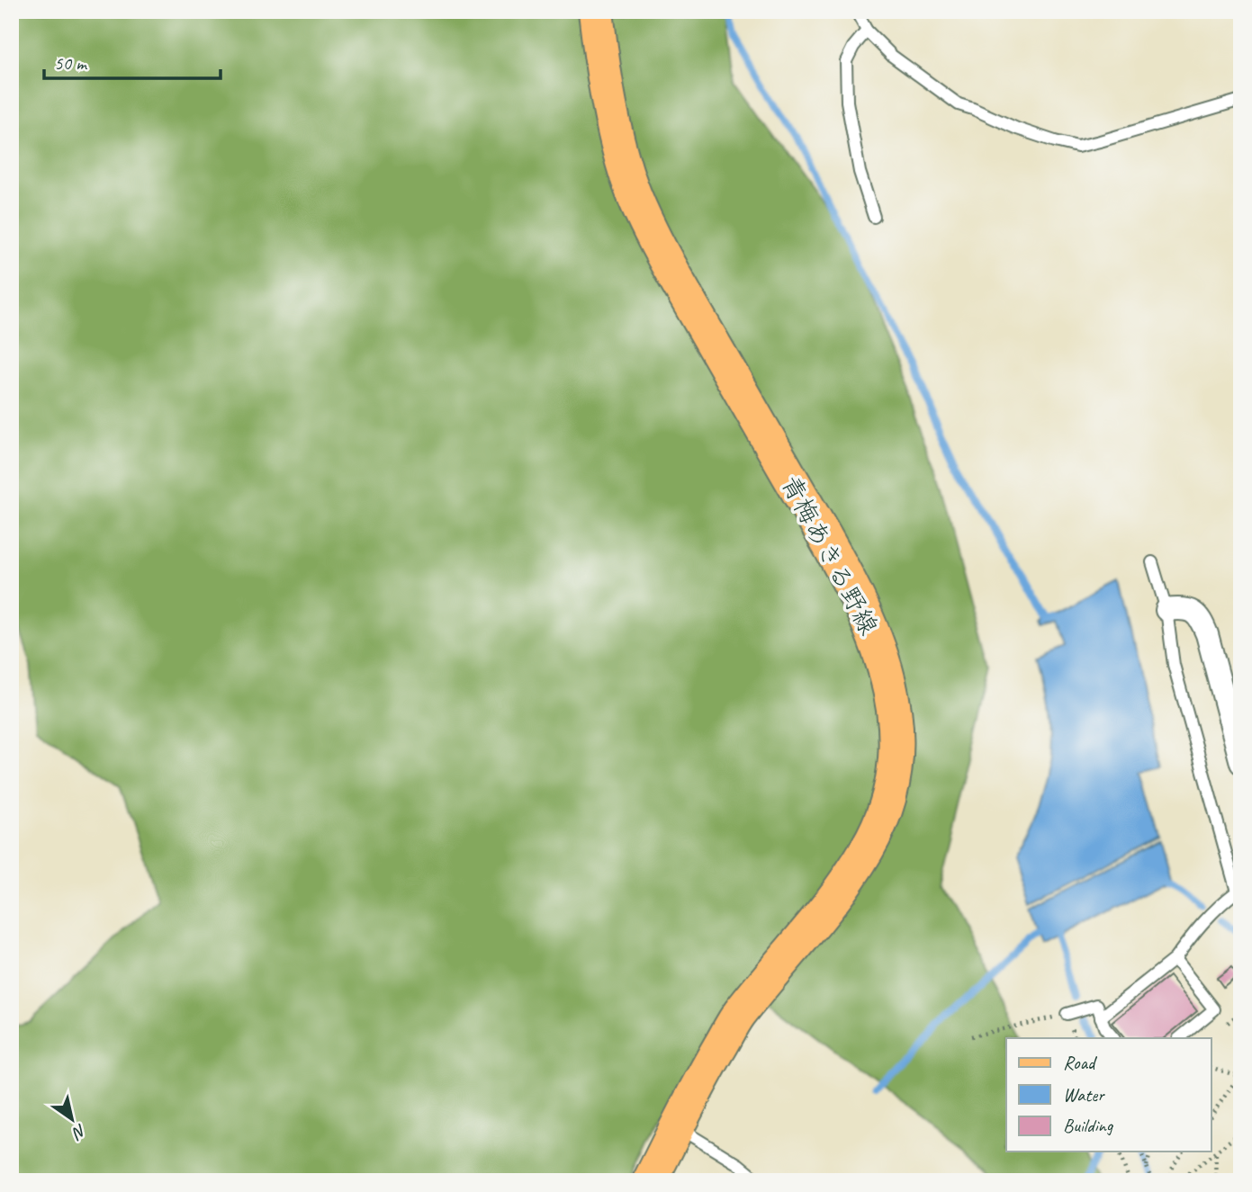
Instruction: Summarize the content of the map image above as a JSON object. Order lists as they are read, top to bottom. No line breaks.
{"streets":{"main road":["青梅あきる野線"]},"legend":["Road","Water","Building"],"scale_bar":"50 m","north":"bottom right"}
